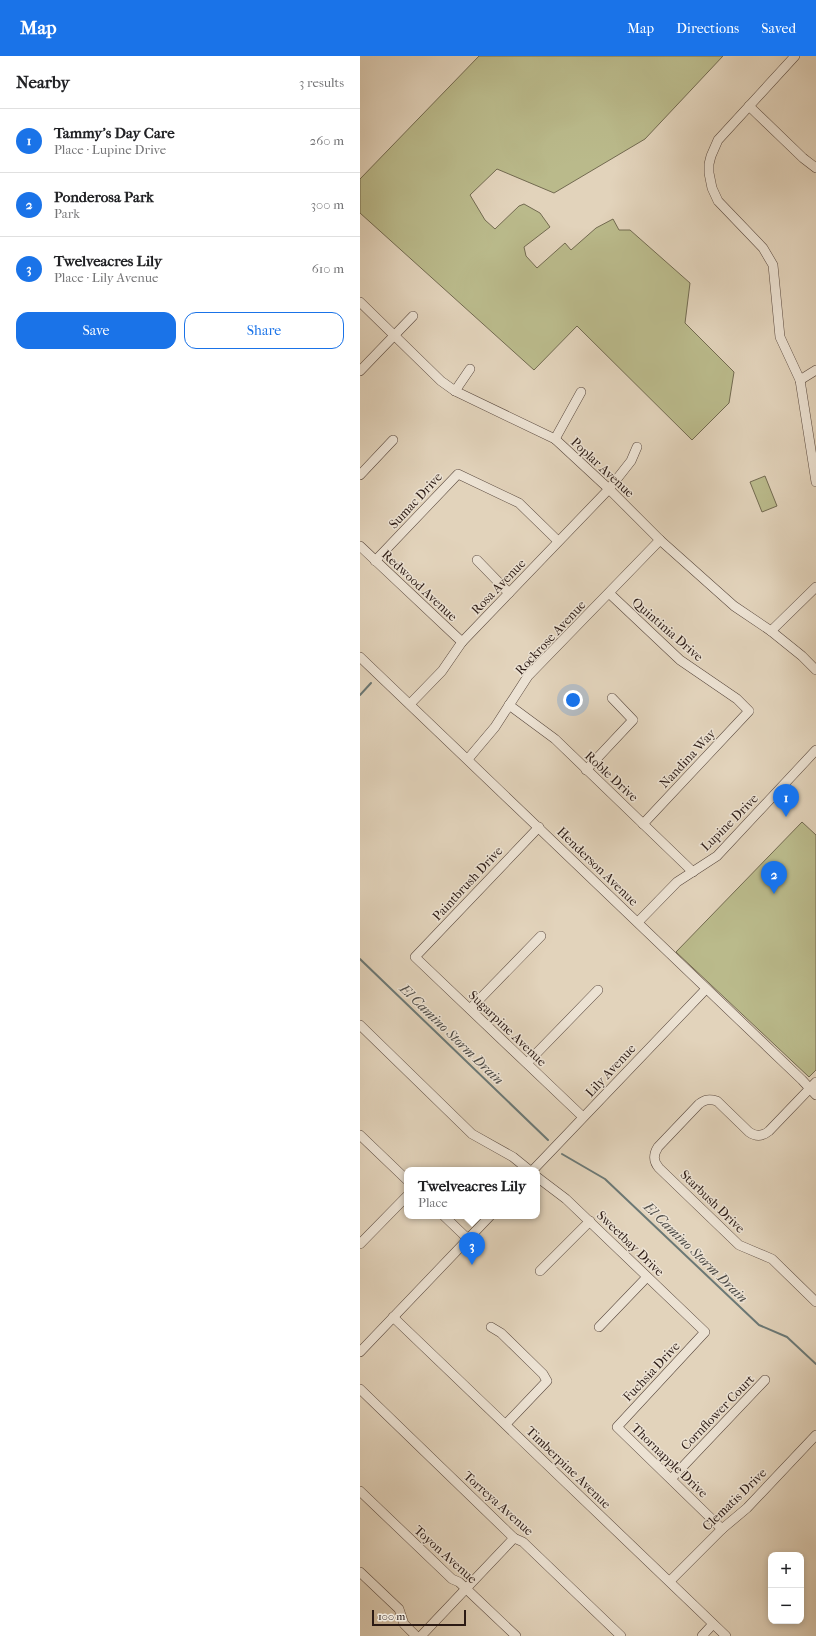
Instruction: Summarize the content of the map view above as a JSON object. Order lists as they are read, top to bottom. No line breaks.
{"streets":{"street":["Poplar Avenue","Sumac Drive","Redwood Avenue","Rosa Avenue","Quintinia Drive","Rockrose Avenue","Nandina Way","Roble Drive","Lupine Drive","Henderson Avenue","Paintbrush Drive","Sugarpine Avenue","Lily Avenue","Starbush Drive","Sweetbay Drive","Fuchsia Drive","Cornflower Court","Thornapple Drive","Timberpine Avenue","Clematis Drive","Torreya Avenue","Toyon Avenue"]},"crossings":[["Poplar Avenue","Rosa Avenue"],["Poplar Avenue","Rockrose Avenue"],["Sumac Drive","Redwood Avenue"],["Sumac Drive","Rosa Avenue"],["Redwood Avenue","Rosa Avenue"],["Rosa Avenue","Henderson Avenue"],["Quintinia Drive","Rockrose Avenue"],["Quintinia Drive","Nandina Way"],["Rockrose Avenue","Roble Drive"],["Rockrose Avenue","Henderson Avenue"],["Nandina Way","Roble Drive"],["Roble Drive","Lupine Drive"],["Lupine Drive","Henderson Avenue"],["Henderson Avenue","Paintbrush Drive"],["Henderson Avenue","Lily Avenue"],["Henderson Avenue","Starbush Drive"],["Paintbrush Drive","Sugarpine Avenue"],["Sugarpine Avenue","Lily Avenue"],["Sweetbay Drive","Fuchsia Drive"],["Fuchsia Drive","Thornapple Drive"],["Cornflower Court","Thornapple Drive"],["Thornapple Drive","Clematis Drive"],["Timberpine Avenue","Clematis Drive"]],"water":["El Camino Storm Drain"],"scale_bar":"100 m","page":{"header":"Map","nav":["Map","Directions","Saved"],"heading":["Nearby","3 results"],"list":[{"mark":"1","name":"Tammy's Day Care","note":"Place · Lupine Drive","value":"260 m"},{"mark":"2","name":"Ponderosa Park","note":"Park","value":"300 m"},{"mark":"3","name":"Twelveacres Lily","note":"Place · Lily Avenue","value":"610 m"}],"buttons":["Save","Share"],"pins":["1","2","3"],"popup":["Twelveacres Lily","Place"],"map_buttons":["+","−"],"scale":"100 m"}}
